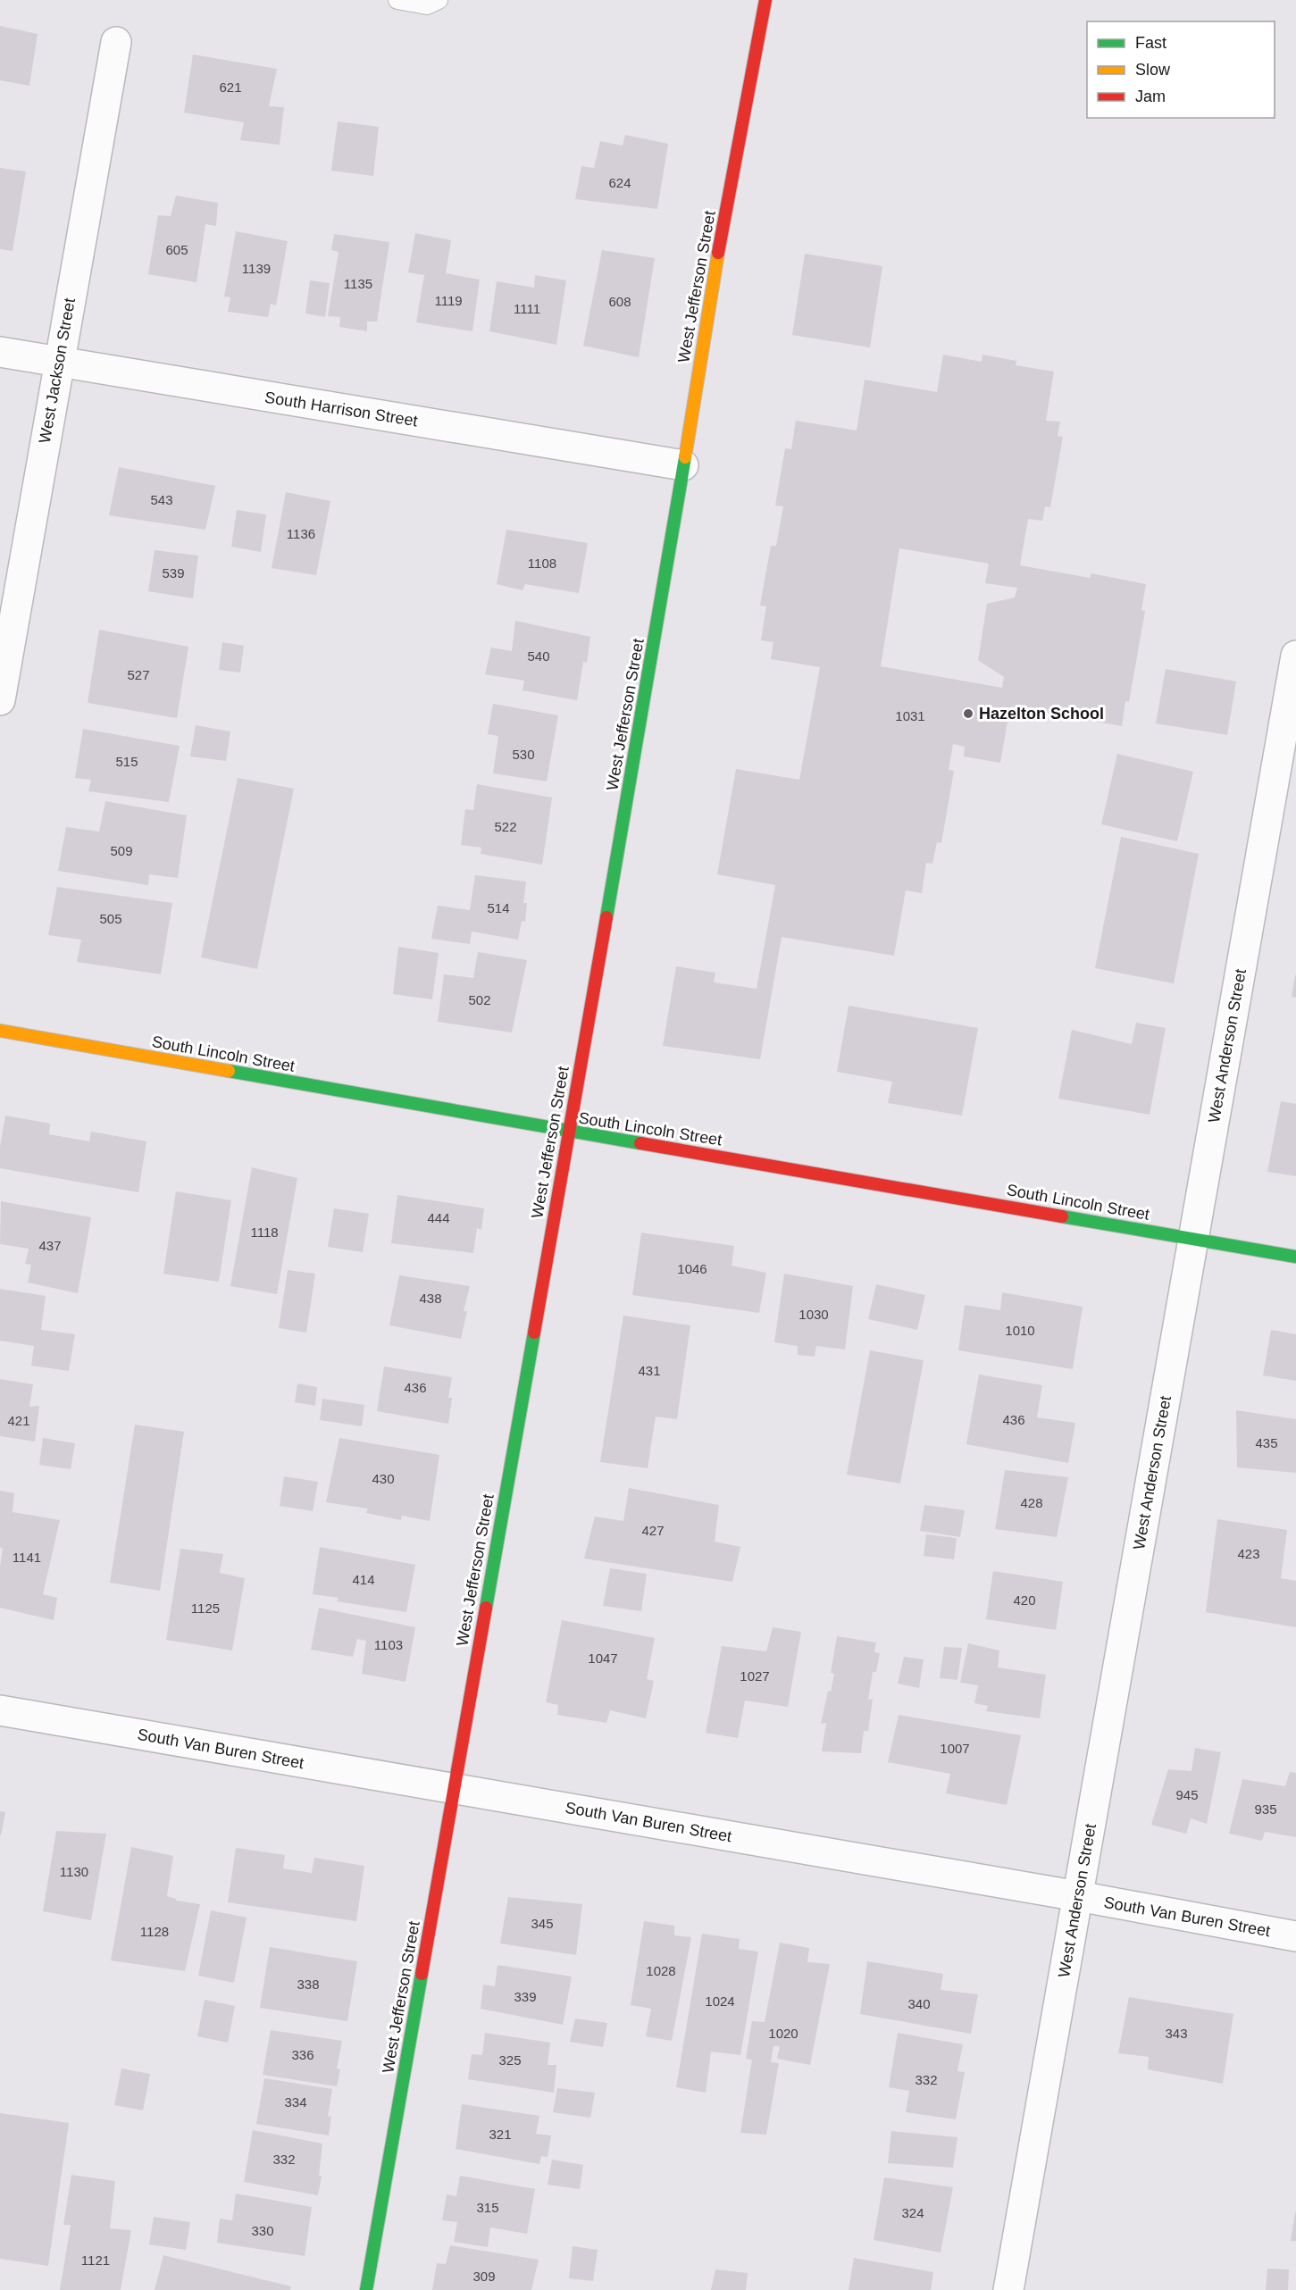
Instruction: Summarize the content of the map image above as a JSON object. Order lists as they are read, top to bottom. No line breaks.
{"streets":{"street":["West Jefferson Street","West Jackson Street","South Harrison Street","West Anderson Street","South Lincoln Street","South Van Buren Street"]},"crossings":[["West Jefferson Street","South Harrison Street"],["West Jefferson Street","South Lincoln Street"],["West Jefferson Street","South Van Buren Street"],["West Jackson Street","South Harrison Street"],["West Anderson Street","South Lincoln Street"],["West Anderson Street","South Van Buren Street"]],"places":["Hazelton School"],"house_numbers":["621","624","605","1139","1135","1119","608","1111","543","1136","1108","539","540","527","1031","530","515","522","509","514","505","502","444","1118","437","1046","438","1030","1010","431","436","436","421","435","430","428","427","423","1141","414","420","1125","1103","1047","1027","1007","945","935","1130","345","1128","1028","338","339","1024","340","1020","343","336","325","332","334","321","332","315","324","330","1121","309"],"legend":["Fast","Slow","Jam"]}
